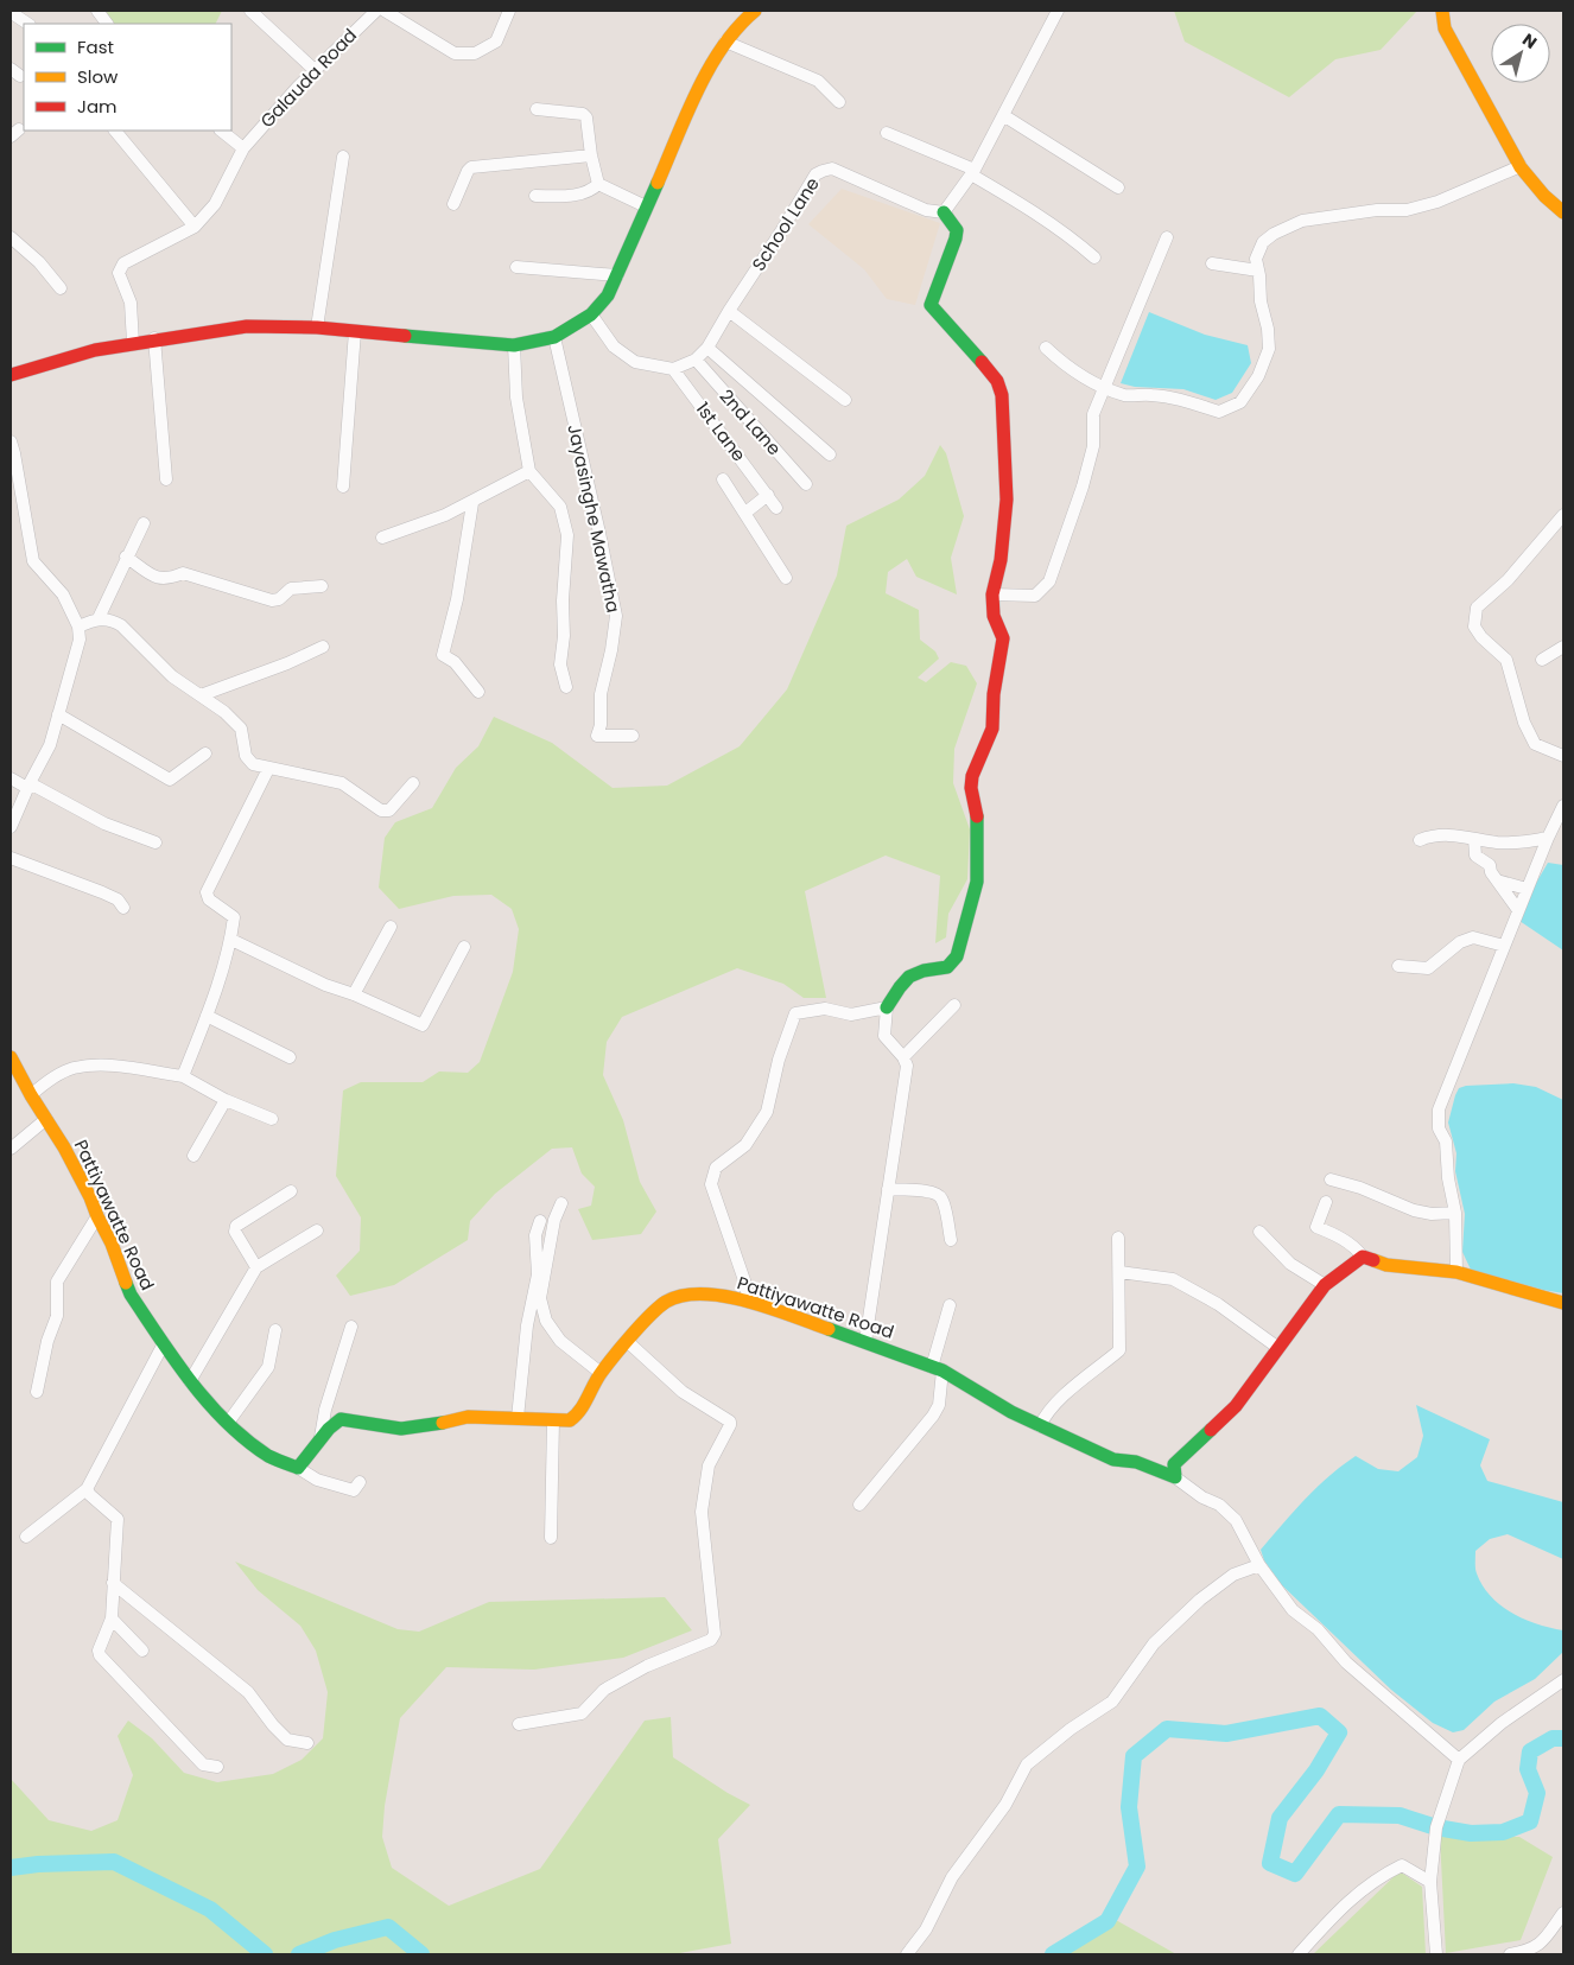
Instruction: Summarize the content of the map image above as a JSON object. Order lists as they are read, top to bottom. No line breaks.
{"streets":{"street":["Galauda Road","School Lane","2nd Lane","1st Lane","Jayasinghe Mawatha","Pattiyawatte Road"]},"crossings":[["School Lane","2nd Lane"],["School Lane","1st Lane"]],"legend":["Fast","Slow","Jam"],"north":"top right"}
